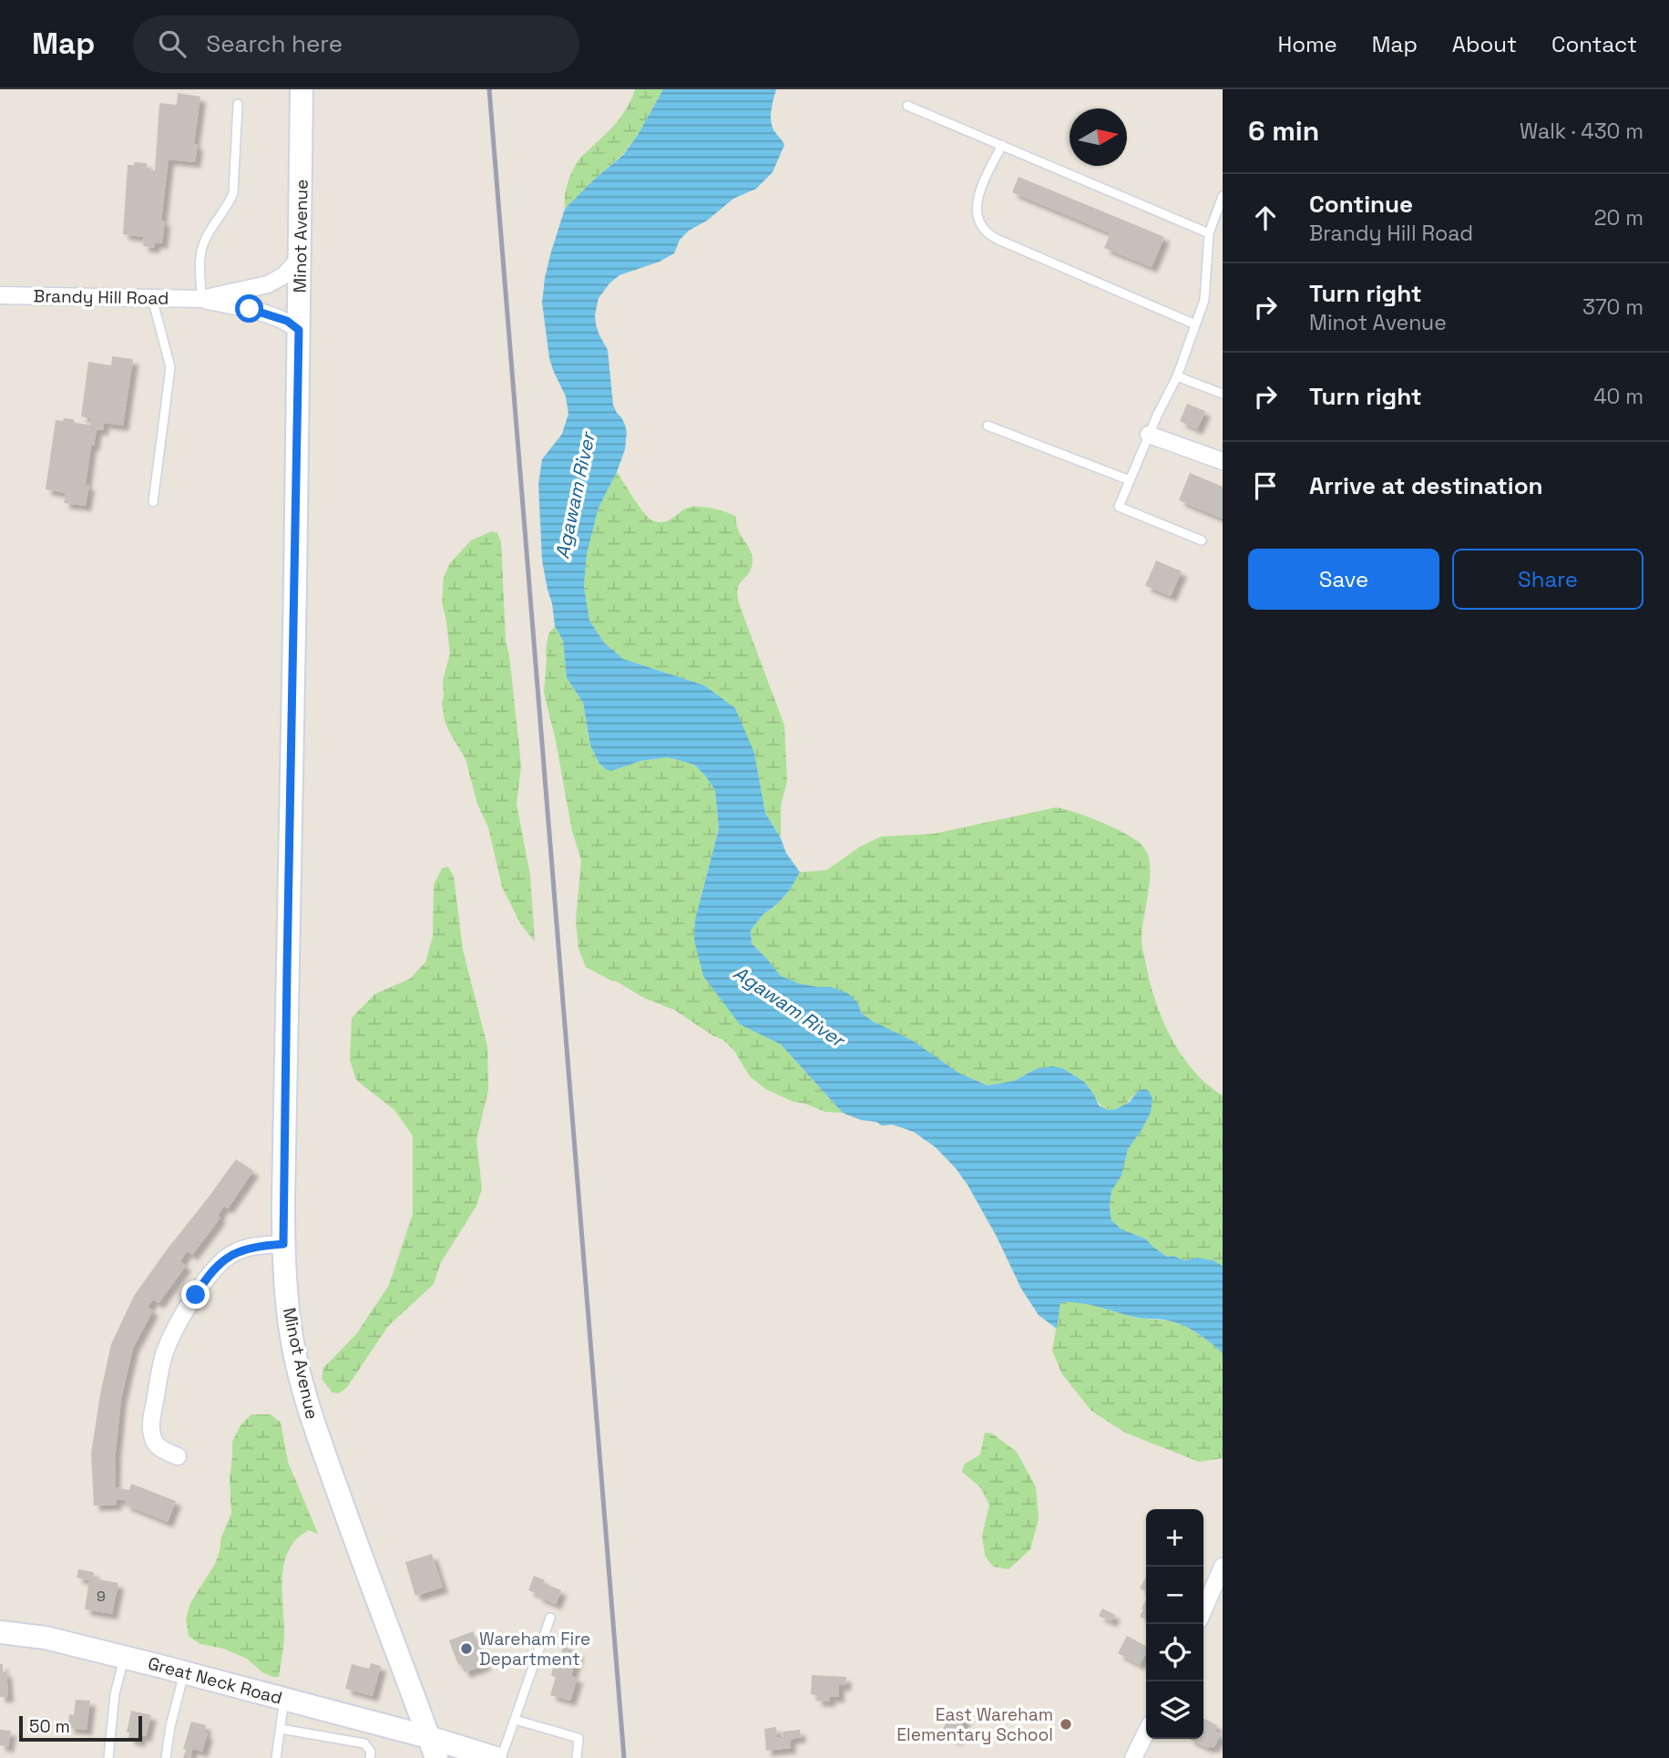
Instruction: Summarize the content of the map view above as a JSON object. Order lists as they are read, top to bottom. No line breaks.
{"streets":{"main road":["Minot Avenue","Great Neck Road"],"street":["Brandy Hill Road"]},"crossings":[["Minot Avenue","Brandy Hill Road"],["Minot Avenue","Great Neck Road"]],"water":["Agawam River"],"places":["Wareham Fire Department","East Wareham Elementary School"],"house_numbers":["9"],"scale_bar":"50 m","north":"right","page":{"header":"Map","search":"Search here","nav":["Home","Map","About","Contact"],"heading":["6 min","Walk · 430 m"],"list":[["Continue","Brandy Hill Road","20 m"],["Turn right","Minot Avenue","370 m"],["Turn right","40 m"],"Arrive at destination"],"buttons":["Save","Share"],"map_buttons":["+","−"],"scale":"50 m"}}
